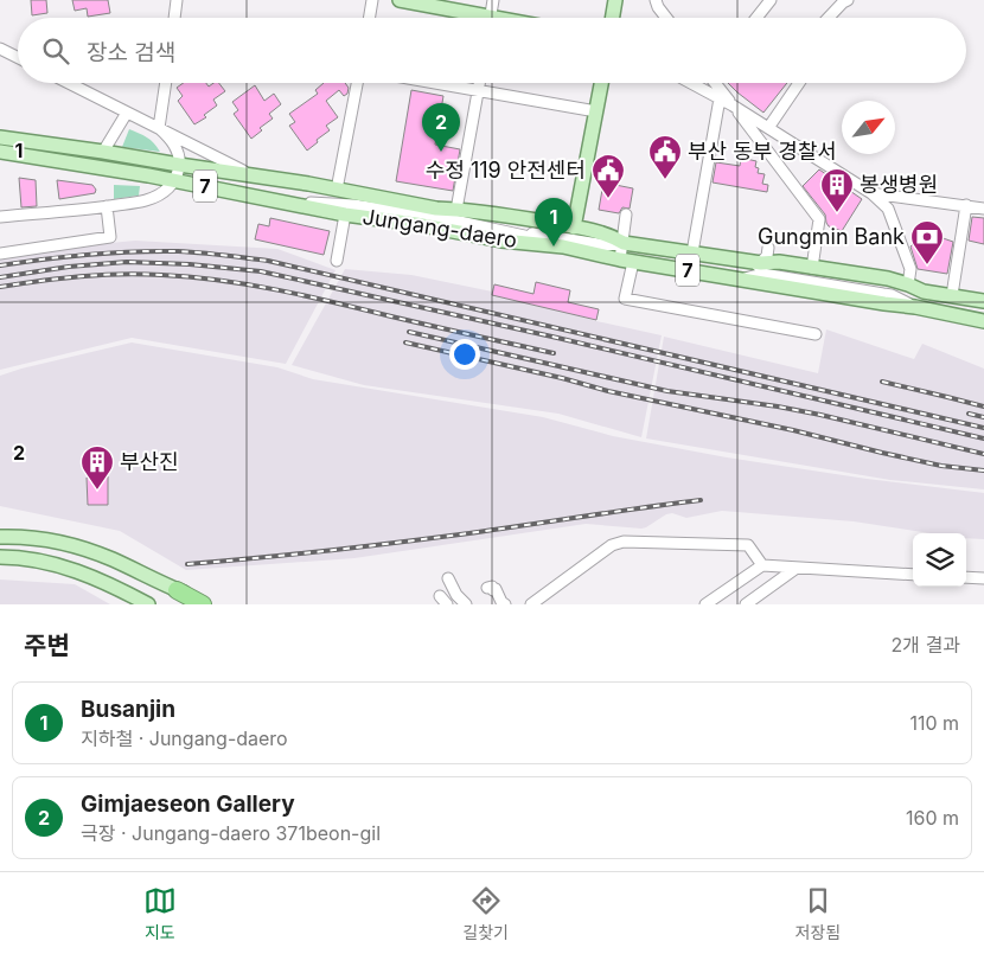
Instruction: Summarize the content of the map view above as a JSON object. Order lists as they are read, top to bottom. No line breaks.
{"streets":{"main road":["7","Jungang-daero"]},"places":{"public building":["부산 동부 경찰서","수정 119 안전센터"],"building":["봉생병원","부산진"],"bank":["Gungmin Bank"]},"north":"top right","page":{"search":"장소 검색","pins":["2","1"],"heading":["주변","2개 결과"],"list":[{"mark":"1","name":"Busanjin","note":"지하철 · Jungang-daero","value":"110 m"},{"mark":"2","name":"Gimjaeseon Gallery","note":"극장 · Jungang-daero 371beon-gil","value":"160 m"}],"nav":["지도","길찾기","저장됨"]},"grid":{"rows":["1","2"]}}
